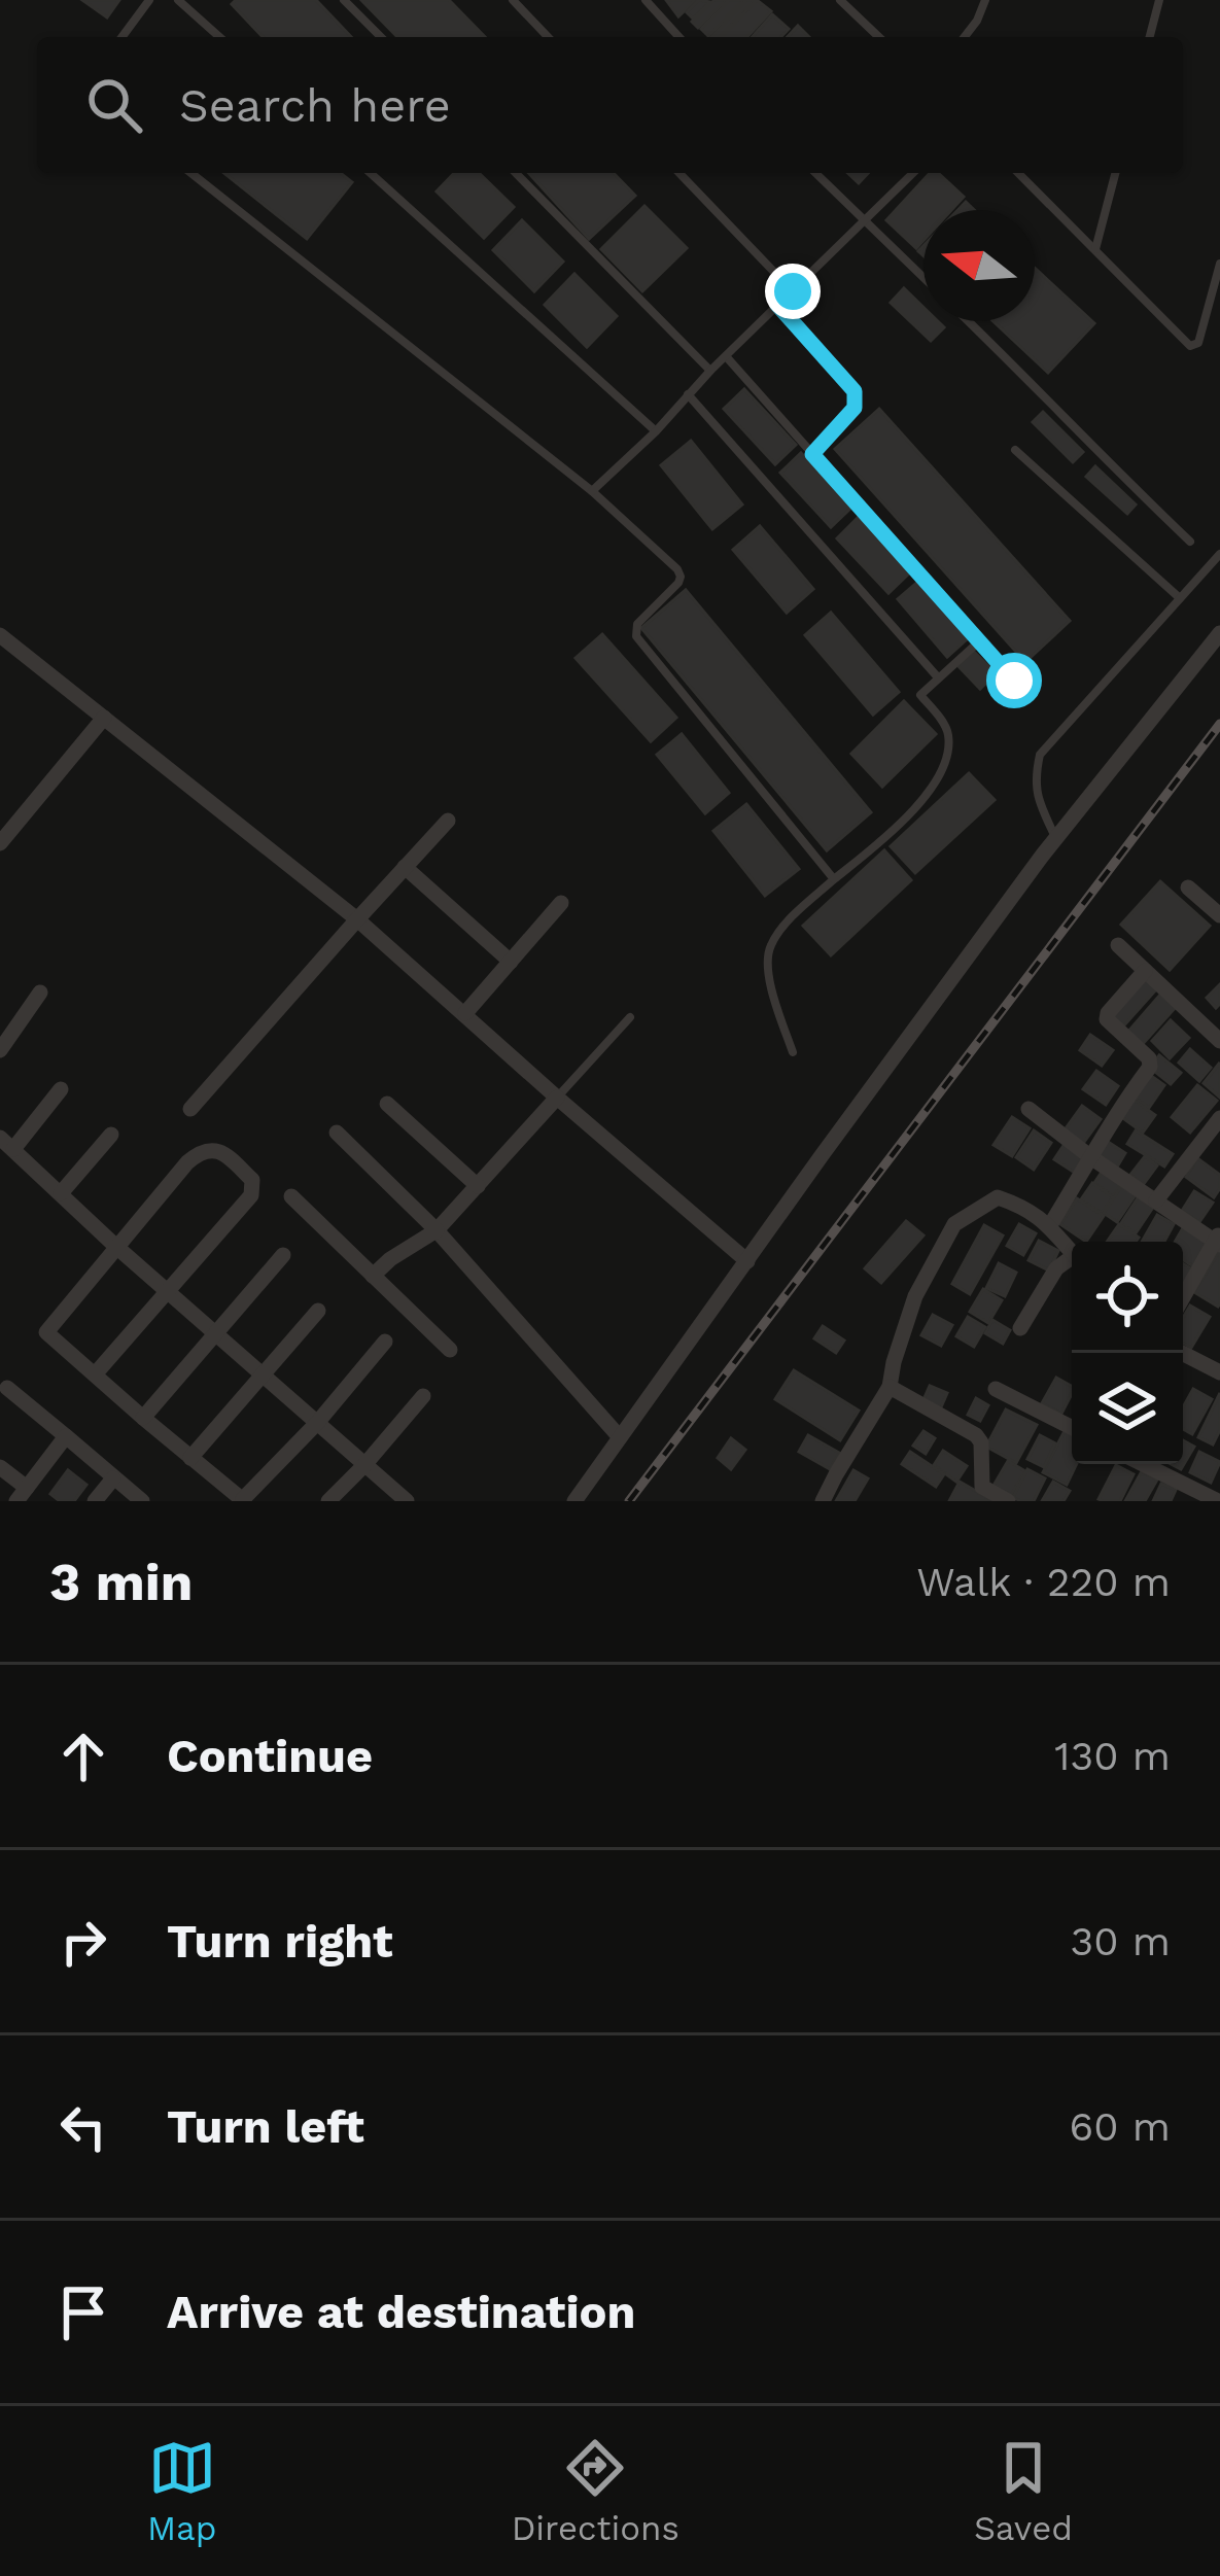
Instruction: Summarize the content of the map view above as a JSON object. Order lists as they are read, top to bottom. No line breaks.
{"north":"left","page":{"search":"Search here","heading":["3 min","Walk · 220 m"],"list":[["Continue","130 m"],["Turn right","30 m"],["Turn left","60 m"],"Arrive at destination"],"nav":["Map","Directions","Saved"]}}
